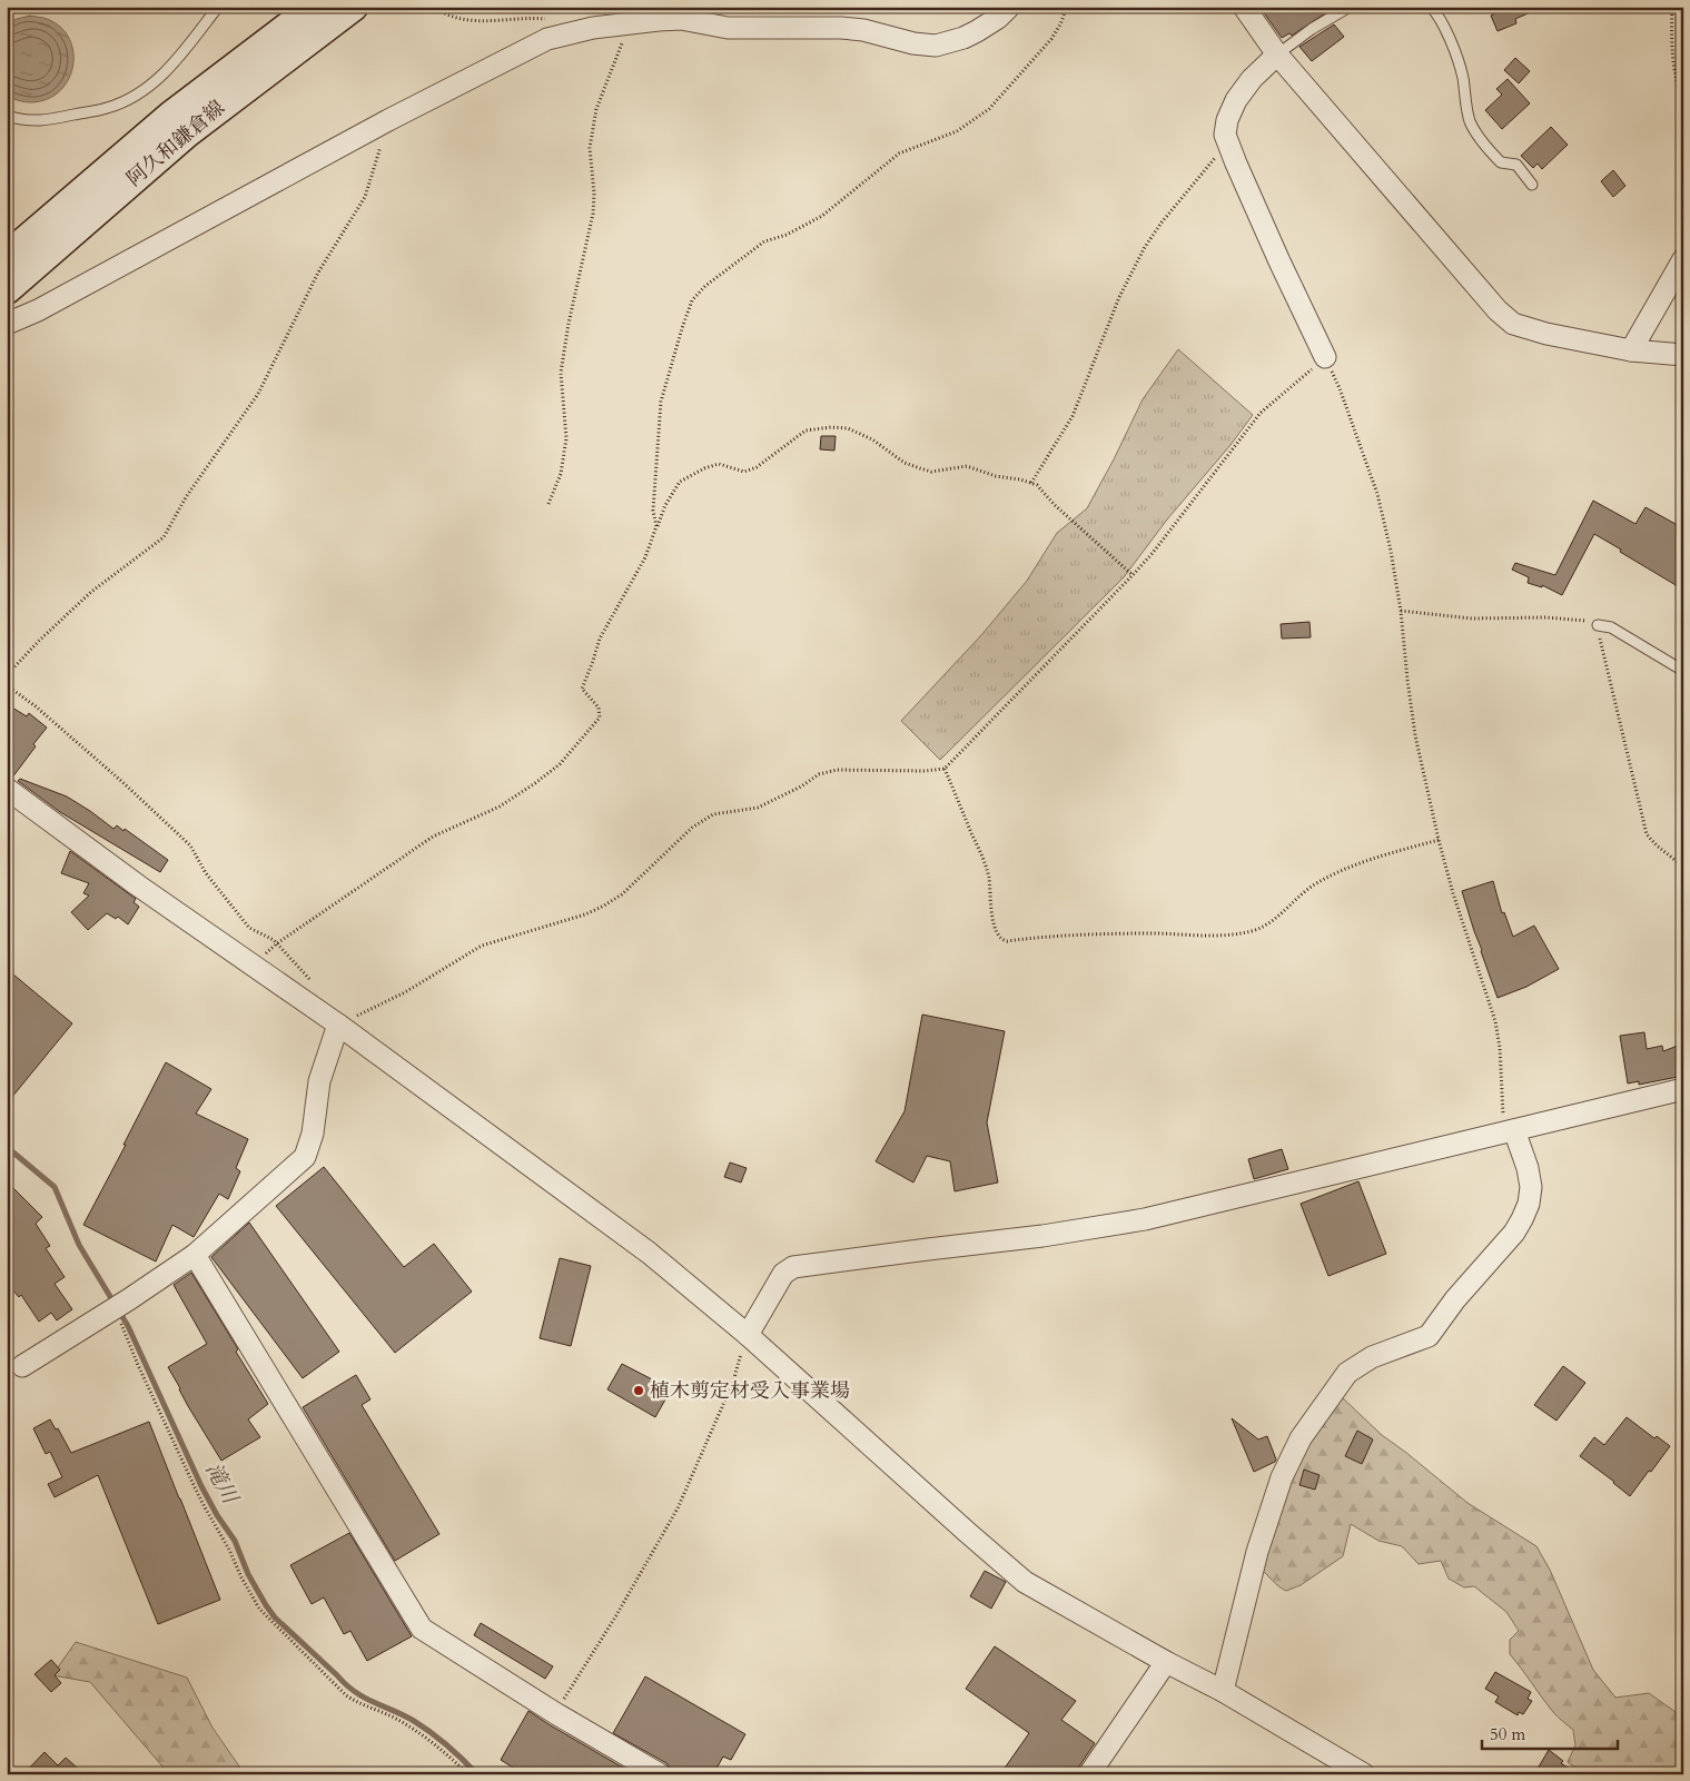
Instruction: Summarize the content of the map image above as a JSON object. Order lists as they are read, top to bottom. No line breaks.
{"streets":{"main road":["阿久和鎌倉線"]},"water":["滝川"],"places":["植木剪定材受入事業場"],"scale_bar":"50 m"}
